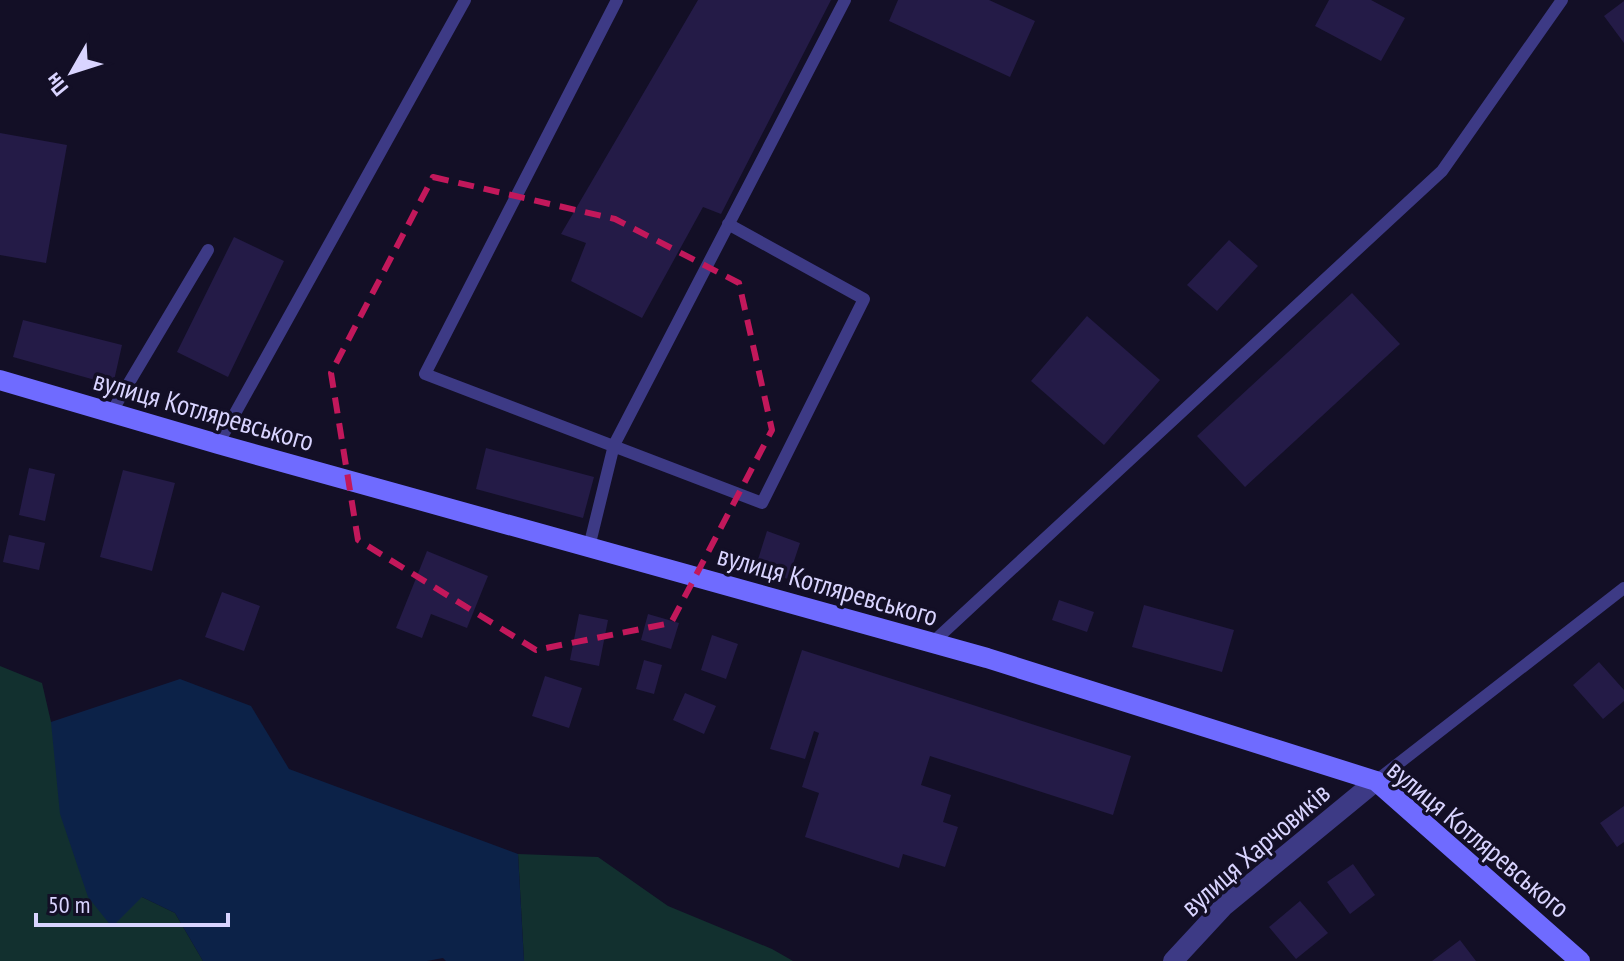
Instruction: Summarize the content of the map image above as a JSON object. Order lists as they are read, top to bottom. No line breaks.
{"streets":{"street":["вулиця Котляревського","вулиця Харчовиків"]},"crossings":[["вулиця Котляревського","вулиця Харчовиків"]],"scale_bar":"50 m","north":"bottom left"}
